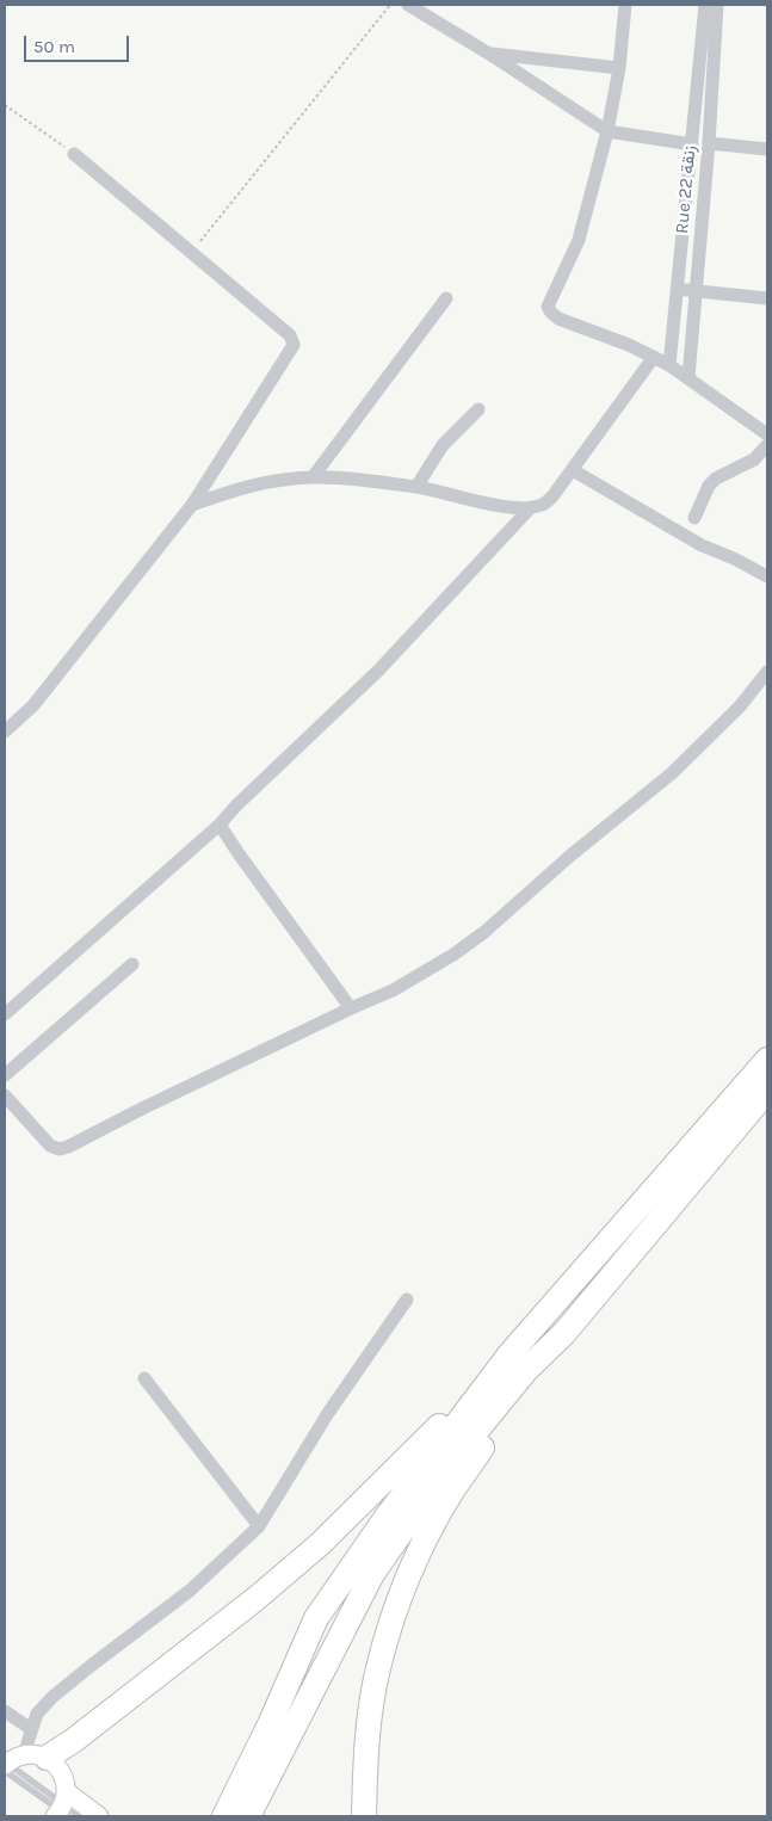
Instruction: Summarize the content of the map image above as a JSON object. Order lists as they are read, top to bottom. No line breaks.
{"streets":{"street":["Rue 22 زنقة"]},"scale_bar":"50 m"}
